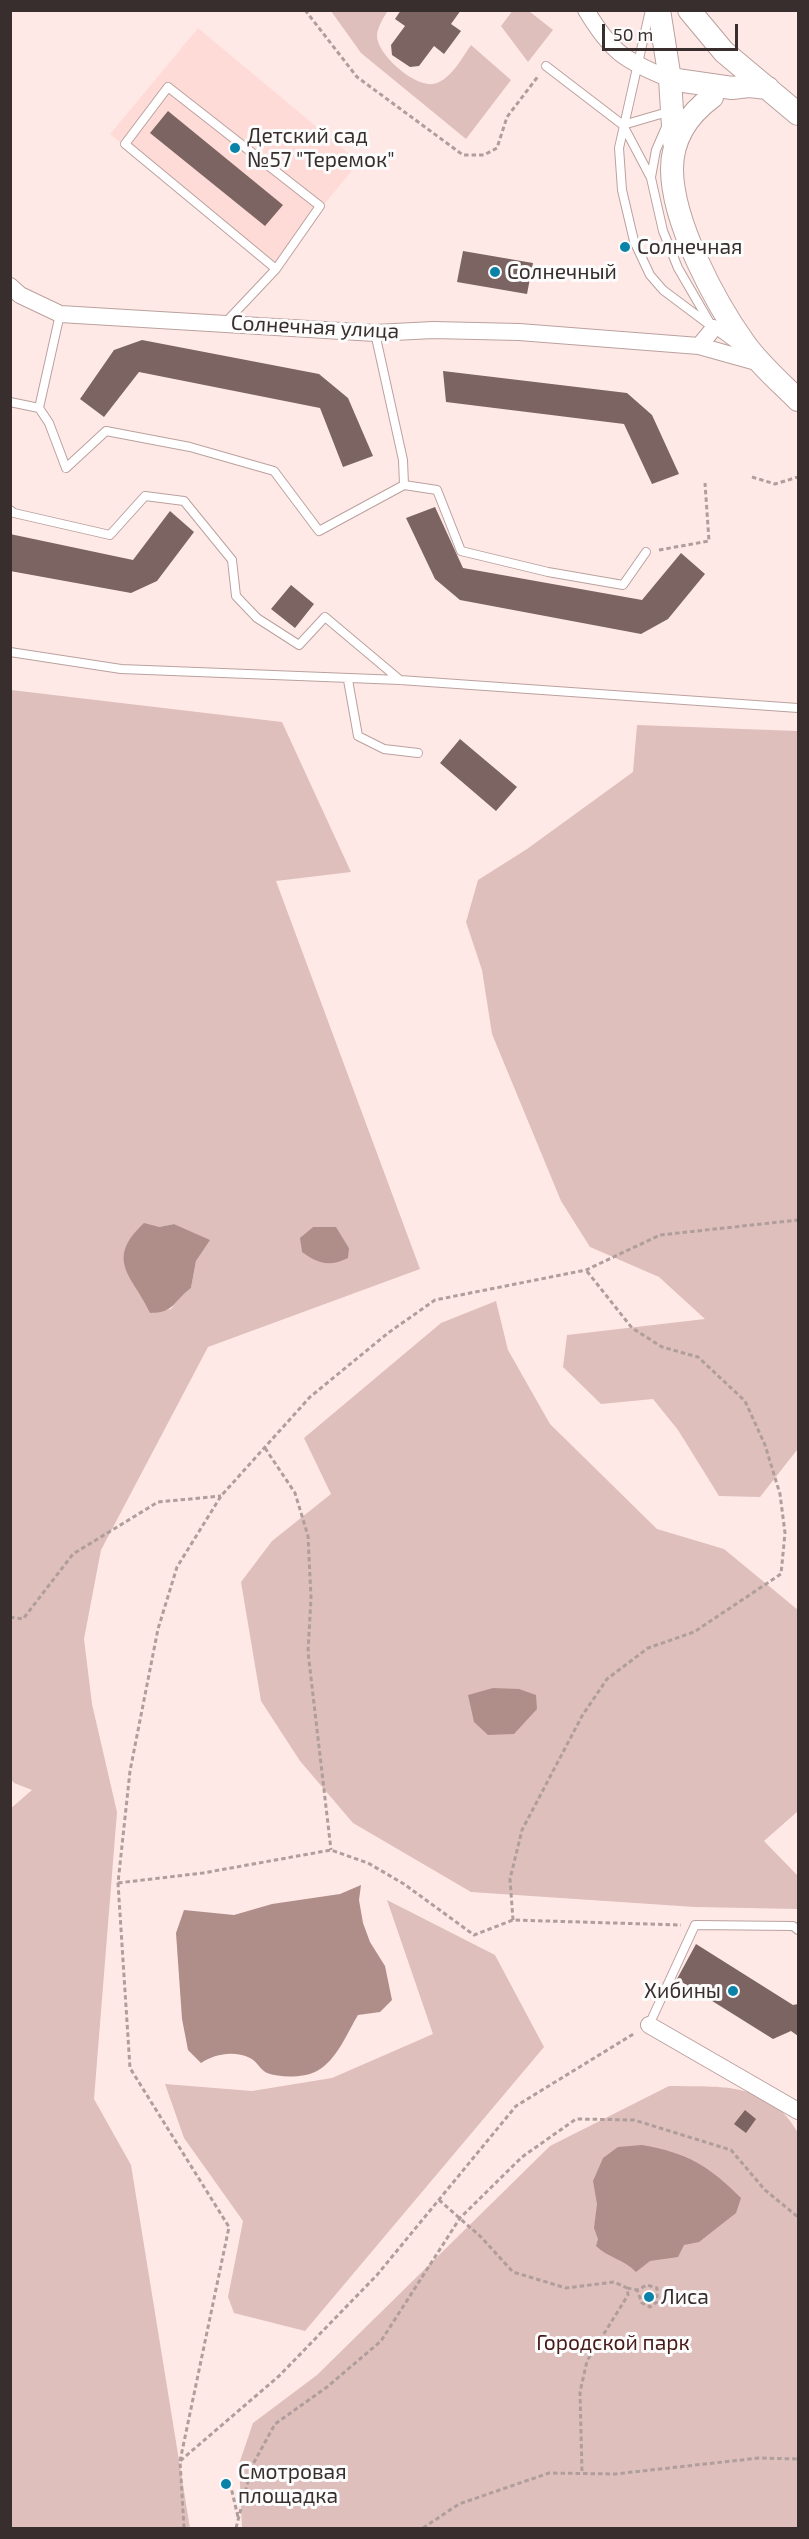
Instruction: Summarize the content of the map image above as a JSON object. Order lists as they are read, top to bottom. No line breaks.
{"streets":{"street":["Солнечная улица"]},"parks":["Городской парк"],"places":["Детский сад №57 \"Теремок\"","Солнечная","Солнечный","Хибины","Лиса","Смотровая площадка"],"scale_bar":"50 m"}
